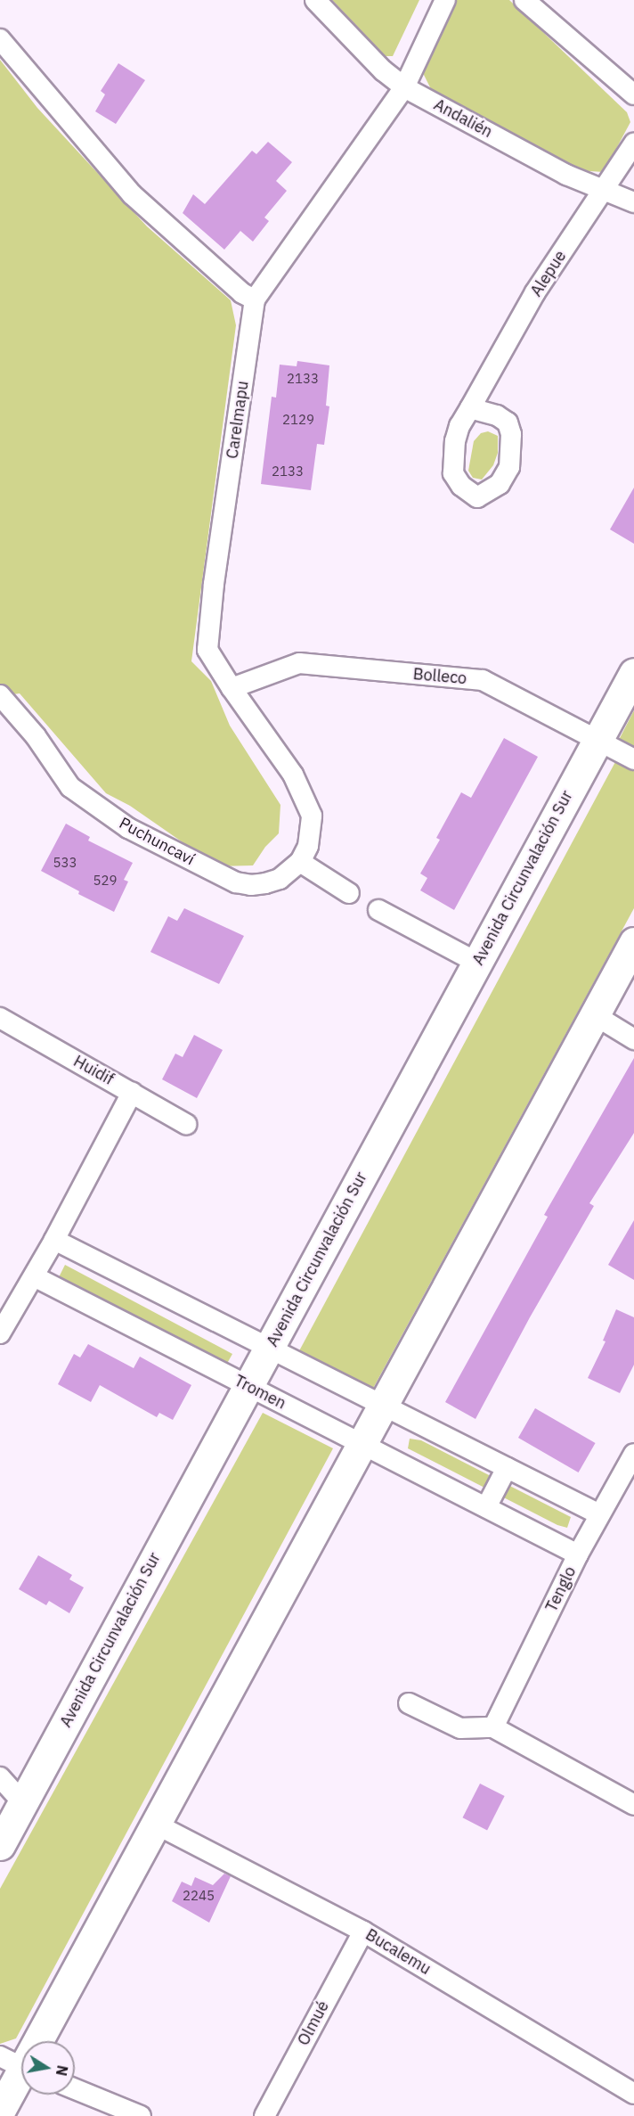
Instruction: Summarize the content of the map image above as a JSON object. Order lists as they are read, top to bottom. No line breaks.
{"streets":{"main road":["Avenida Circunvalación Sur"],"street":["Andalién","Alepue","Carelmapu","Bolleco","Puchuncaví","Huidif","Tromen","Tenglo","Bucalemu","Olmué"]},"crossings":[["Andalién","Alepue"],["Andalién","Carelmapu"],["Carelmapu","Bolleco"],["Carelmapu","Puchuncaví"],["Bolleco","Avenida Circunvalación Sur"],["Avenida Circunvalación Sur","Tromen"],["Tromen","Tenglo"],["Bucalemu","Olmué"]],"house_numbers":["2133","2129","2133","533","529","2245"],"north":"right"}
